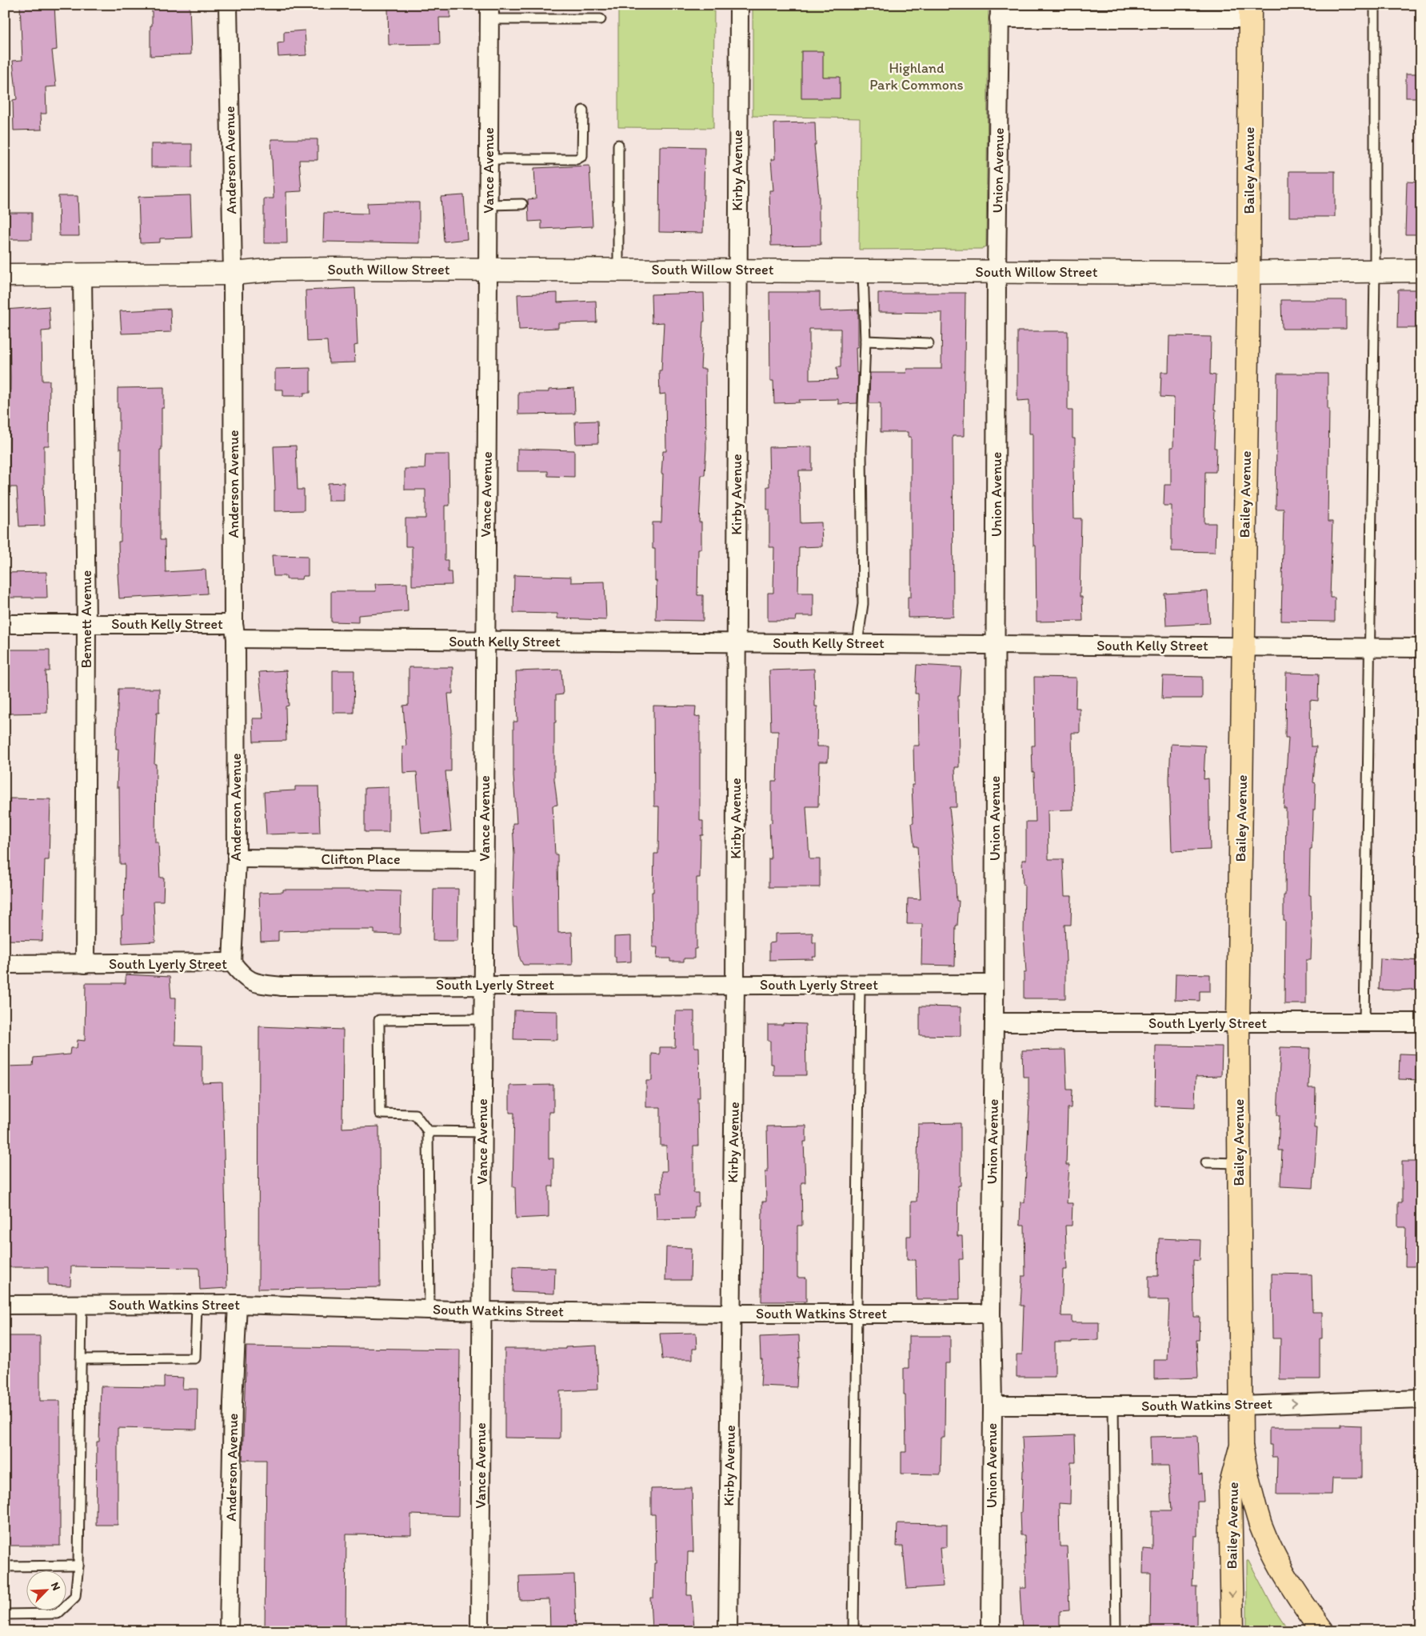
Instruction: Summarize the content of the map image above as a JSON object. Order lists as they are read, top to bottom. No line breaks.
{"streets":{"main road":["Bailey Avenue","South Willow Street"],"street":["Anderson Avenue","Vance Avenue","Kirby Avenue","Union Avenue","Bennett Avenue","South Kelly Street","Clifton Place","South Lyerly Street","South Watkins Street"]},"crossings":[["Anderson Avenue","South Willow Street"],["Anderson Avenue","South Kelly Street"],["Anderson Avenue","Clifton Place"],["Anderson Avenue","South Lyerly Street"],["Anderson Avenue","South Watkins Street"],["Vance Avenue","South Willow Street"],["Vance Avenue","South Kelly Street"],["Vance Avenue","Clifton Place"],["Vance Avenue","South Lyerly Street"],["Vance Avenue","South Watkins Street"],["Kirby Avenue","South Willow Street"],["Kirby Avenue","South Kelly Street"],["Kirby Avenue","South Lyerly Street"],["Kirby Avenue","South Watkins Street"],["Union Avenue","South Willow Street"],["Union Avenue","South Kelly Street"],["Union Avenue","South Lyerly Street"],["Union Avenue","South Watkins Street"],["Bailey Avenue","South Willow Street"],["Bailey Avenue","South Kelly Street"],["Bailey Avenue","South Lyerly Street"],["Bailey Avenue","South Watkins Street"],["South Willow Street","Bennett Avenue"],["Bennett Avenue","South Kelly Street"],["Bennett Avenue","South Lyerly Street"]],"parks":["Highland Park Commons"],"north":"top right"}
